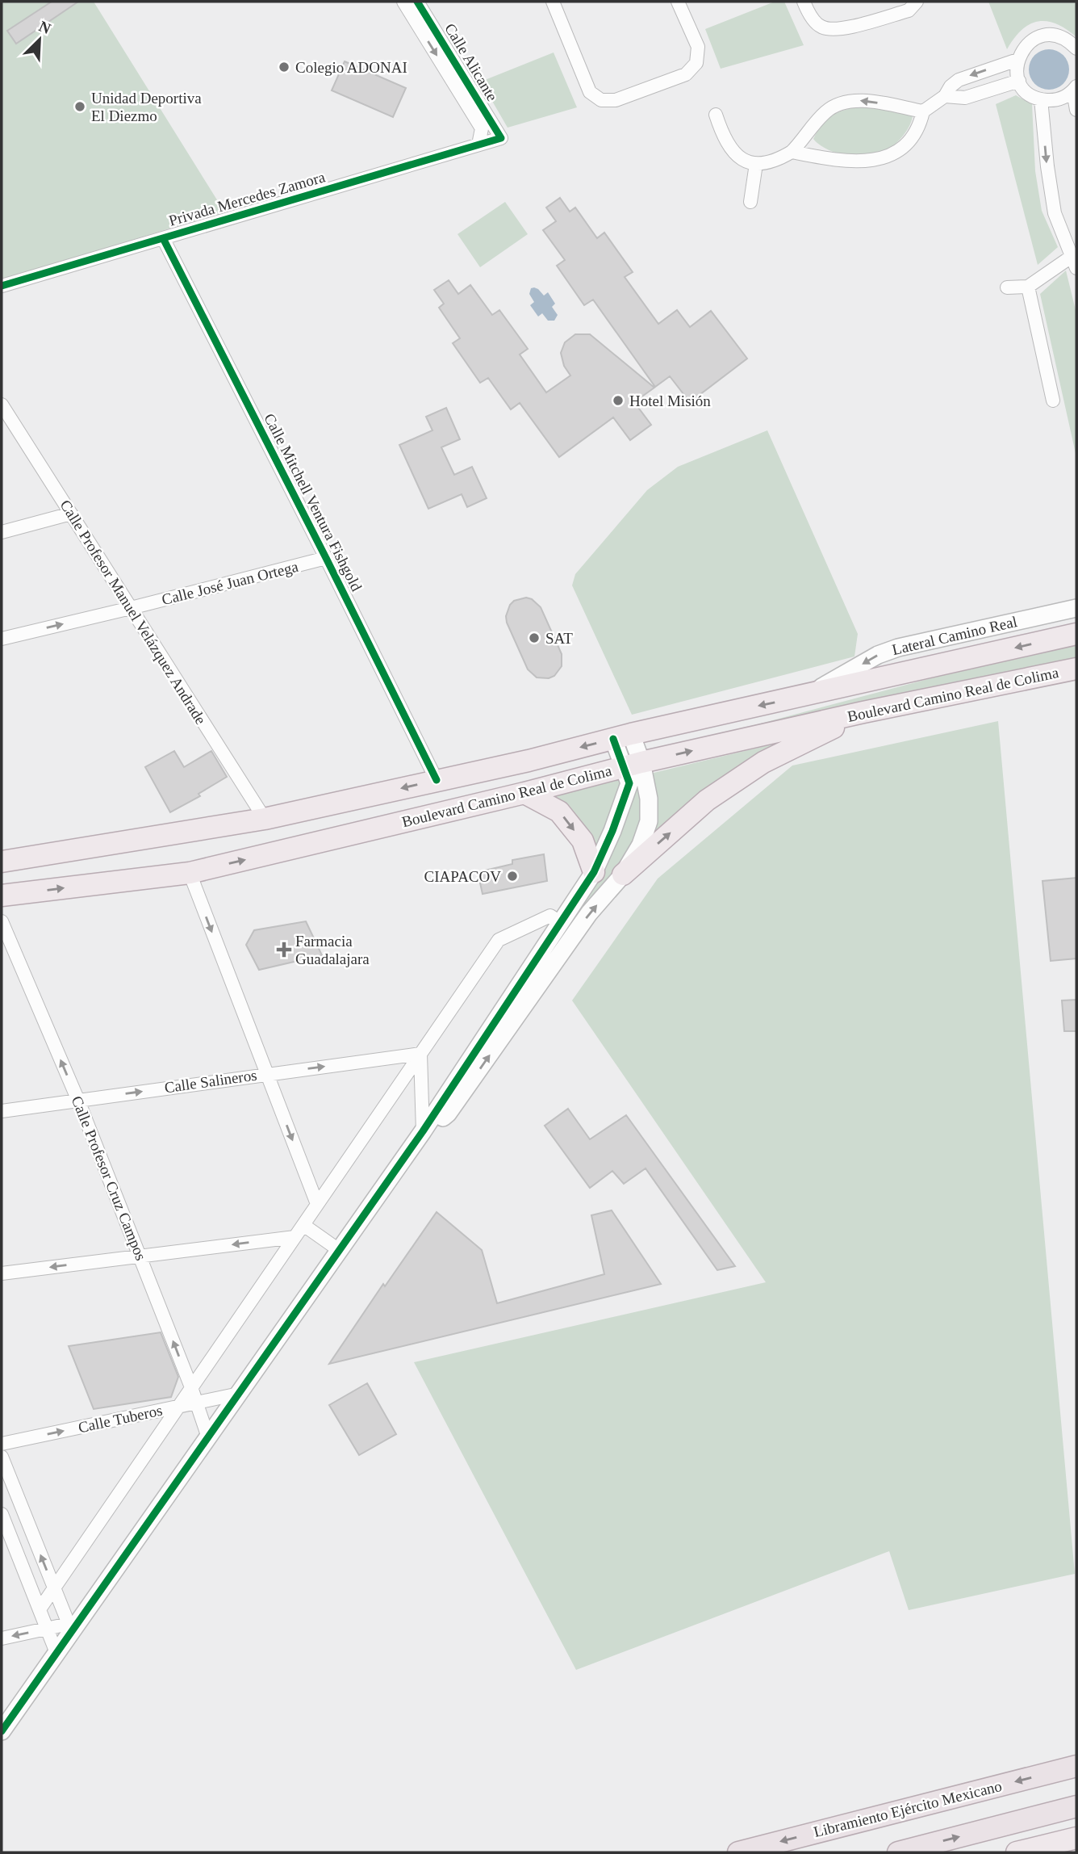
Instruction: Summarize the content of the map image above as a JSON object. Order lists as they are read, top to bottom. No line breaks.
{"streets":{"highway":["Libramiento Ejército Mexicano"],"main road":["Boulevard Camino Real de Colima"],"street":["Calle Alicante","Privada Mercedes Zamora","Calle Mitchell Ventura Fishgold","Calle José Juan Ortega","Calle Profesor Manuel Velázquez Andrade","Lateral Camino Real","Calle Salineros","Calle Profesor Cruz Campos","Calle Tuberos"]},"crossings":[["Calle Alicante","Privada Mercedes Zamora"],["Privada Mercedes Zamora","Calle Mitchell Ventura Fishgold"],["Calle Mitchell Ventura Fishgold","Calle José Juan Ortega"],["Calle Mitchell Ventura Fishgold","Boulevard Camino Real de Colima"],["Calle José Juan Ortega","Calle Profesor Manuel Velázquez Andrade"],["Calle Profesor Manuel Velázquez Andrade","Boulevard Camino Real de Colima"],["Lateral Camino Real","Boulevard Camino Real de Colima"],["Calle Salineros","Calle Profesor Cruz Campos"],["Calle Profesor Cruz Campos","Calle Tuberos"]],"one_way":["Lateral Camino Real","Calle Salineros","Calle Profesor Cruz Campos","Calle Tuberos"],"places":{"other":["Colegio ADONAI","Unidad Deportiva El Diezmo","Hotel Misión","SAT","CIAPACOV"],"health":["Farmacia Guadalajara"]},"north":"top right"}
